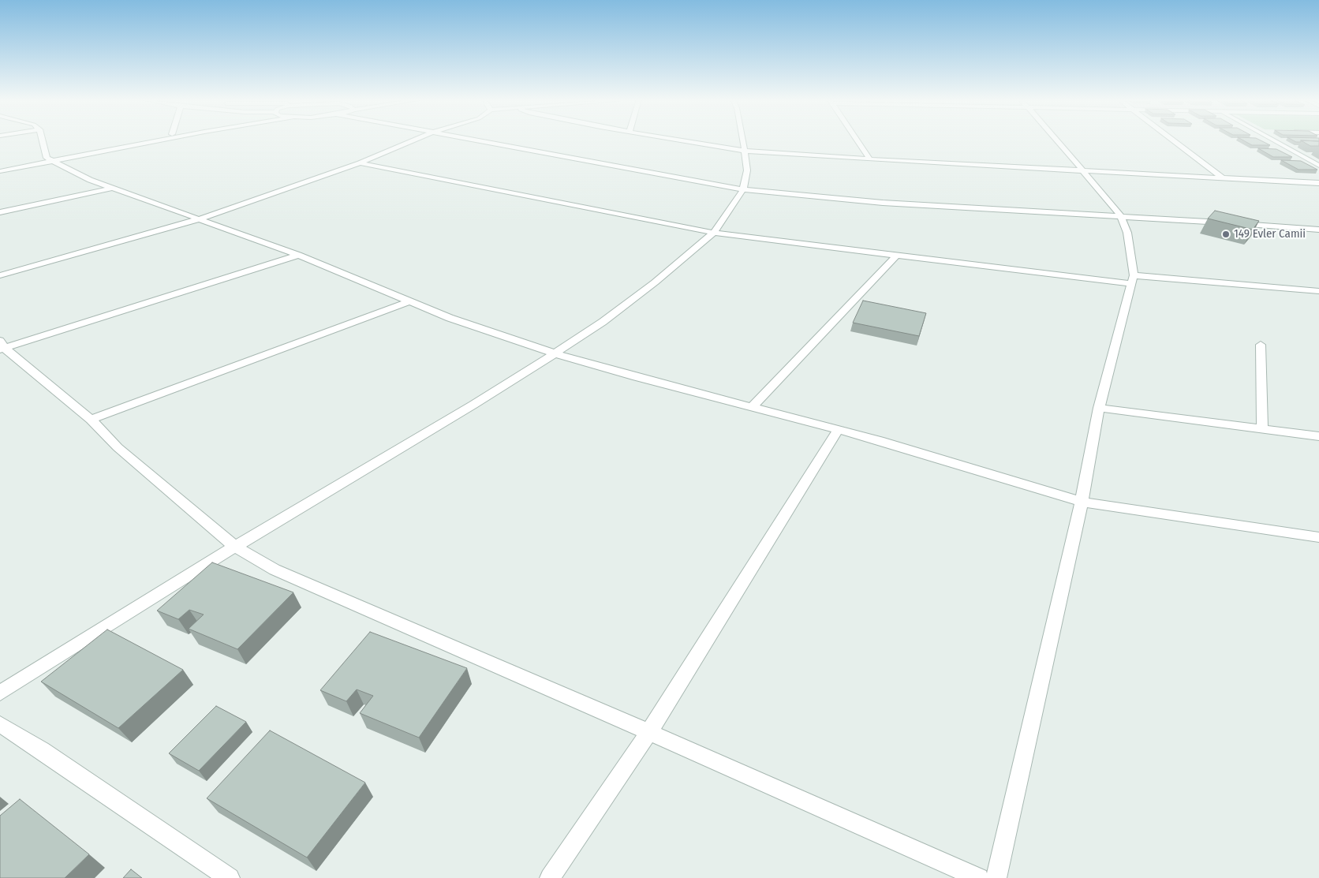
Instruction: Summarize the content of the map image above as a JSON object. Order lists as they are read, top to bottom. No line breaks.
{"places":["149 Evler Camii"]}
